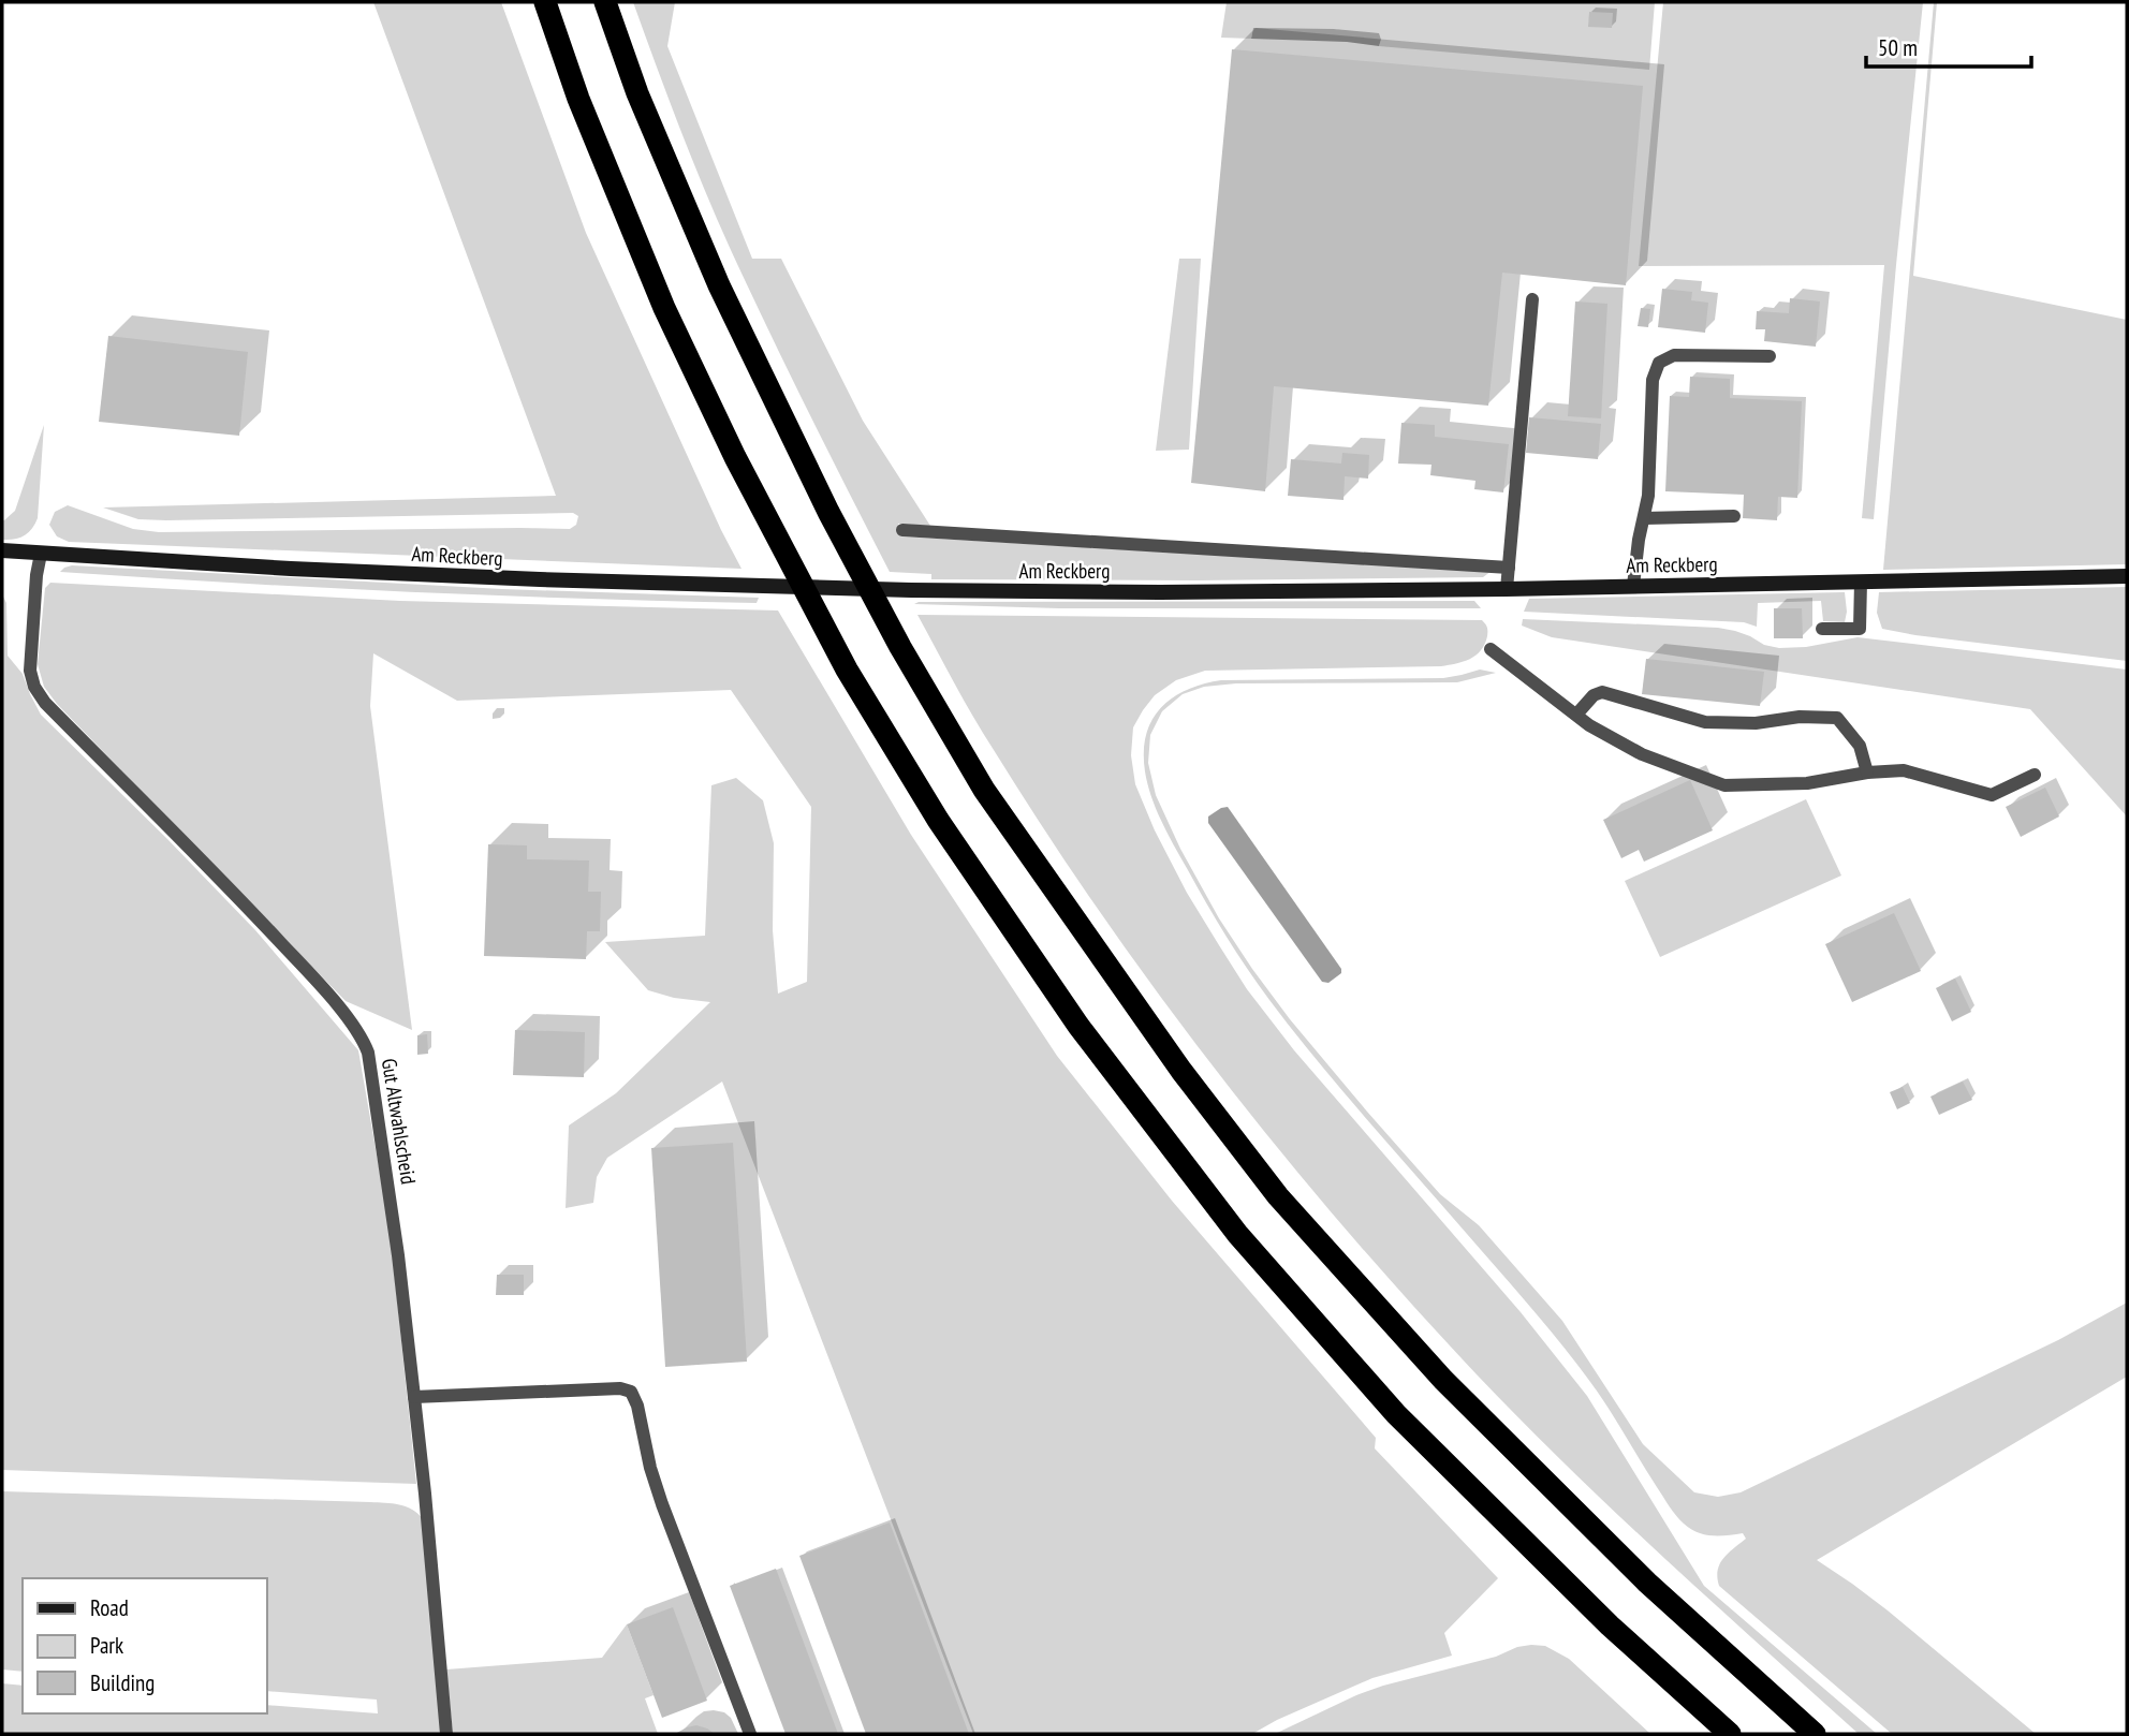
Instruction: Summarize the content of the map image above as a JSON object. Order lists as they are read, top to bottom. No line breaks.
{"streets":{"street":["Am Reckberg"],"lane":["Gut Altwahlscheid"]},"crossings":[["Am Reckberg","Gut Altwahlscheid"]],"legend":["Road","Park","Building"],"scale_bar":"50 m"}
